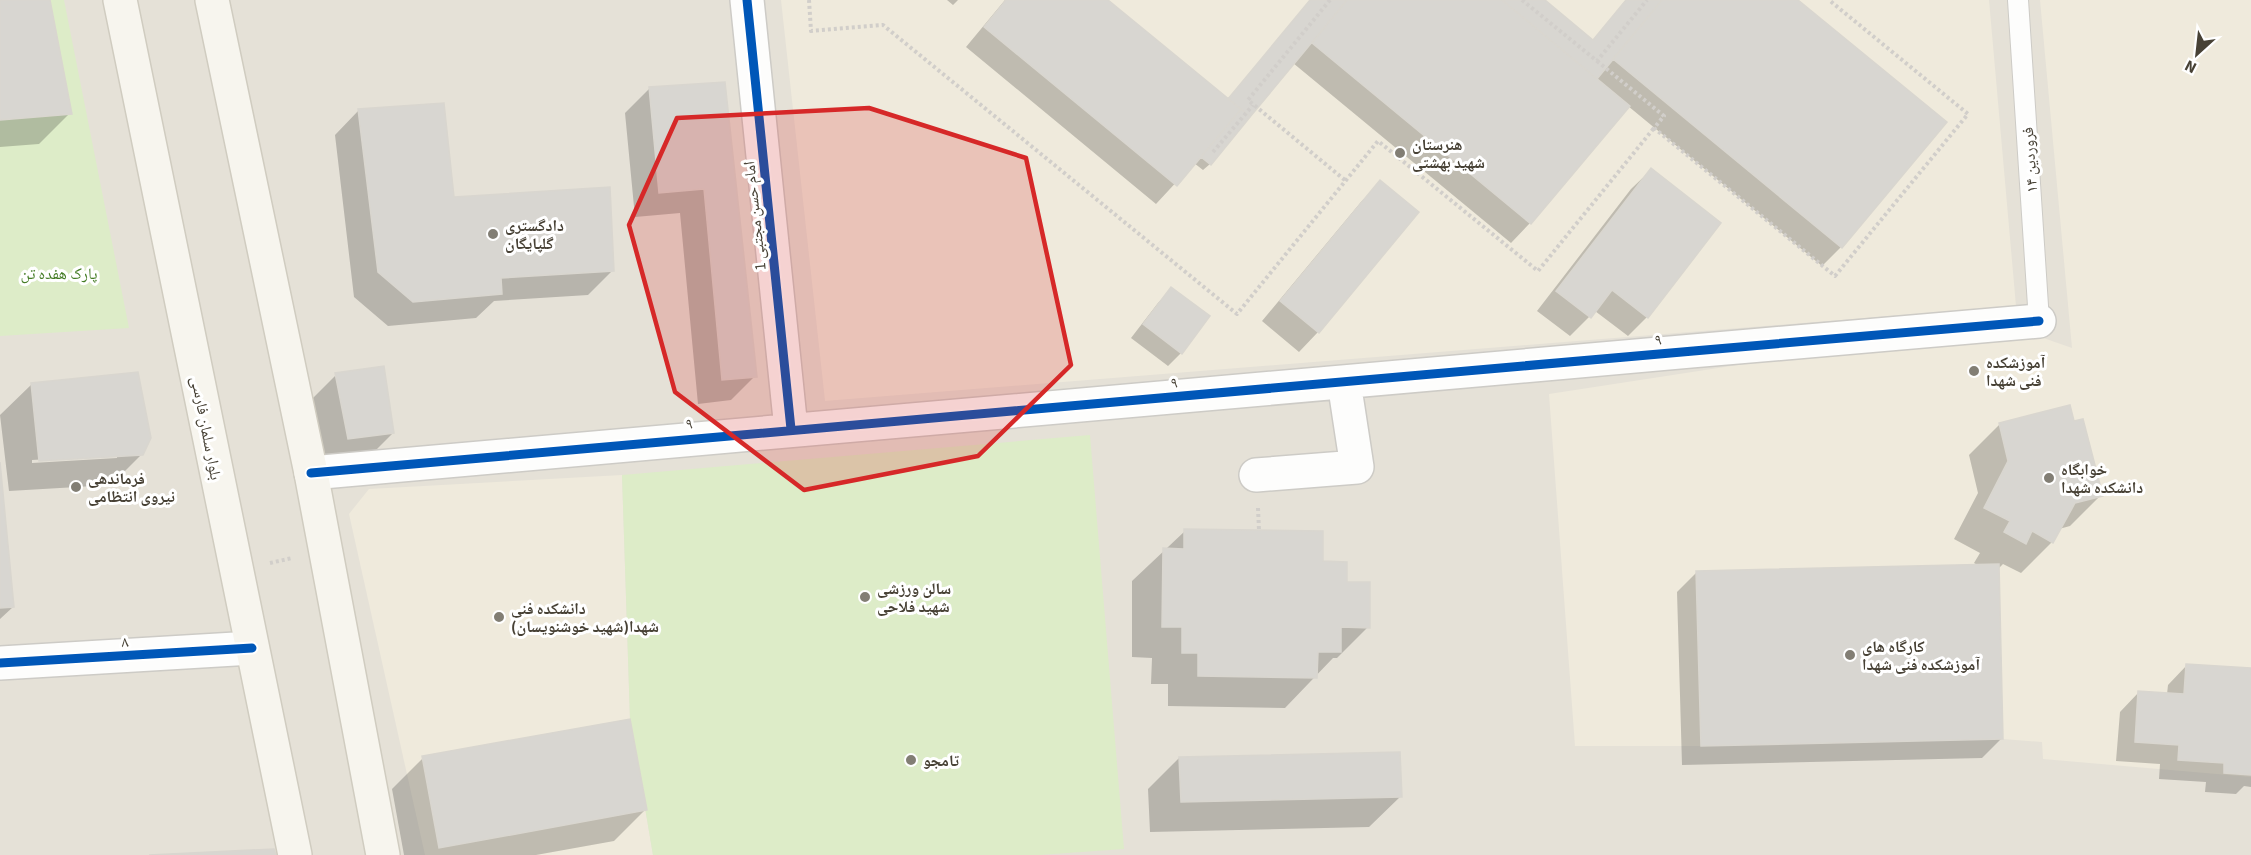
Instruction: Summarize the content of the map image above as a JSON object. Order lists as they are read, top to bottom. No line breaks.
{"streets":{"main road":["بلوار سلمان فارسی"],"street":["امام حسن مجتبی 1","۹","۸"],"lane":["فروردین ۱۴"]},"crossings":[["فروردین ۱۴","۹"],["امام حسن مجتبی 1","۹"],["بلوار سلمان فارسی","۸"]],"parks":["پارک هفده تن"],"places":["هنرستان شهید بهشتی","دادگستری گلپایگان","آموزشکده فنی شهدا","خوابگاه دانشکده شهدا","فرماندهی نیروی انتظامی","سالن ورزشی شهید فلاحی","دانشکده فنی شهدا(شهید خوشنویسان)","کارگاه های آموزشکده فنی شهدا","تامجو"],"north":"bottom left"}
